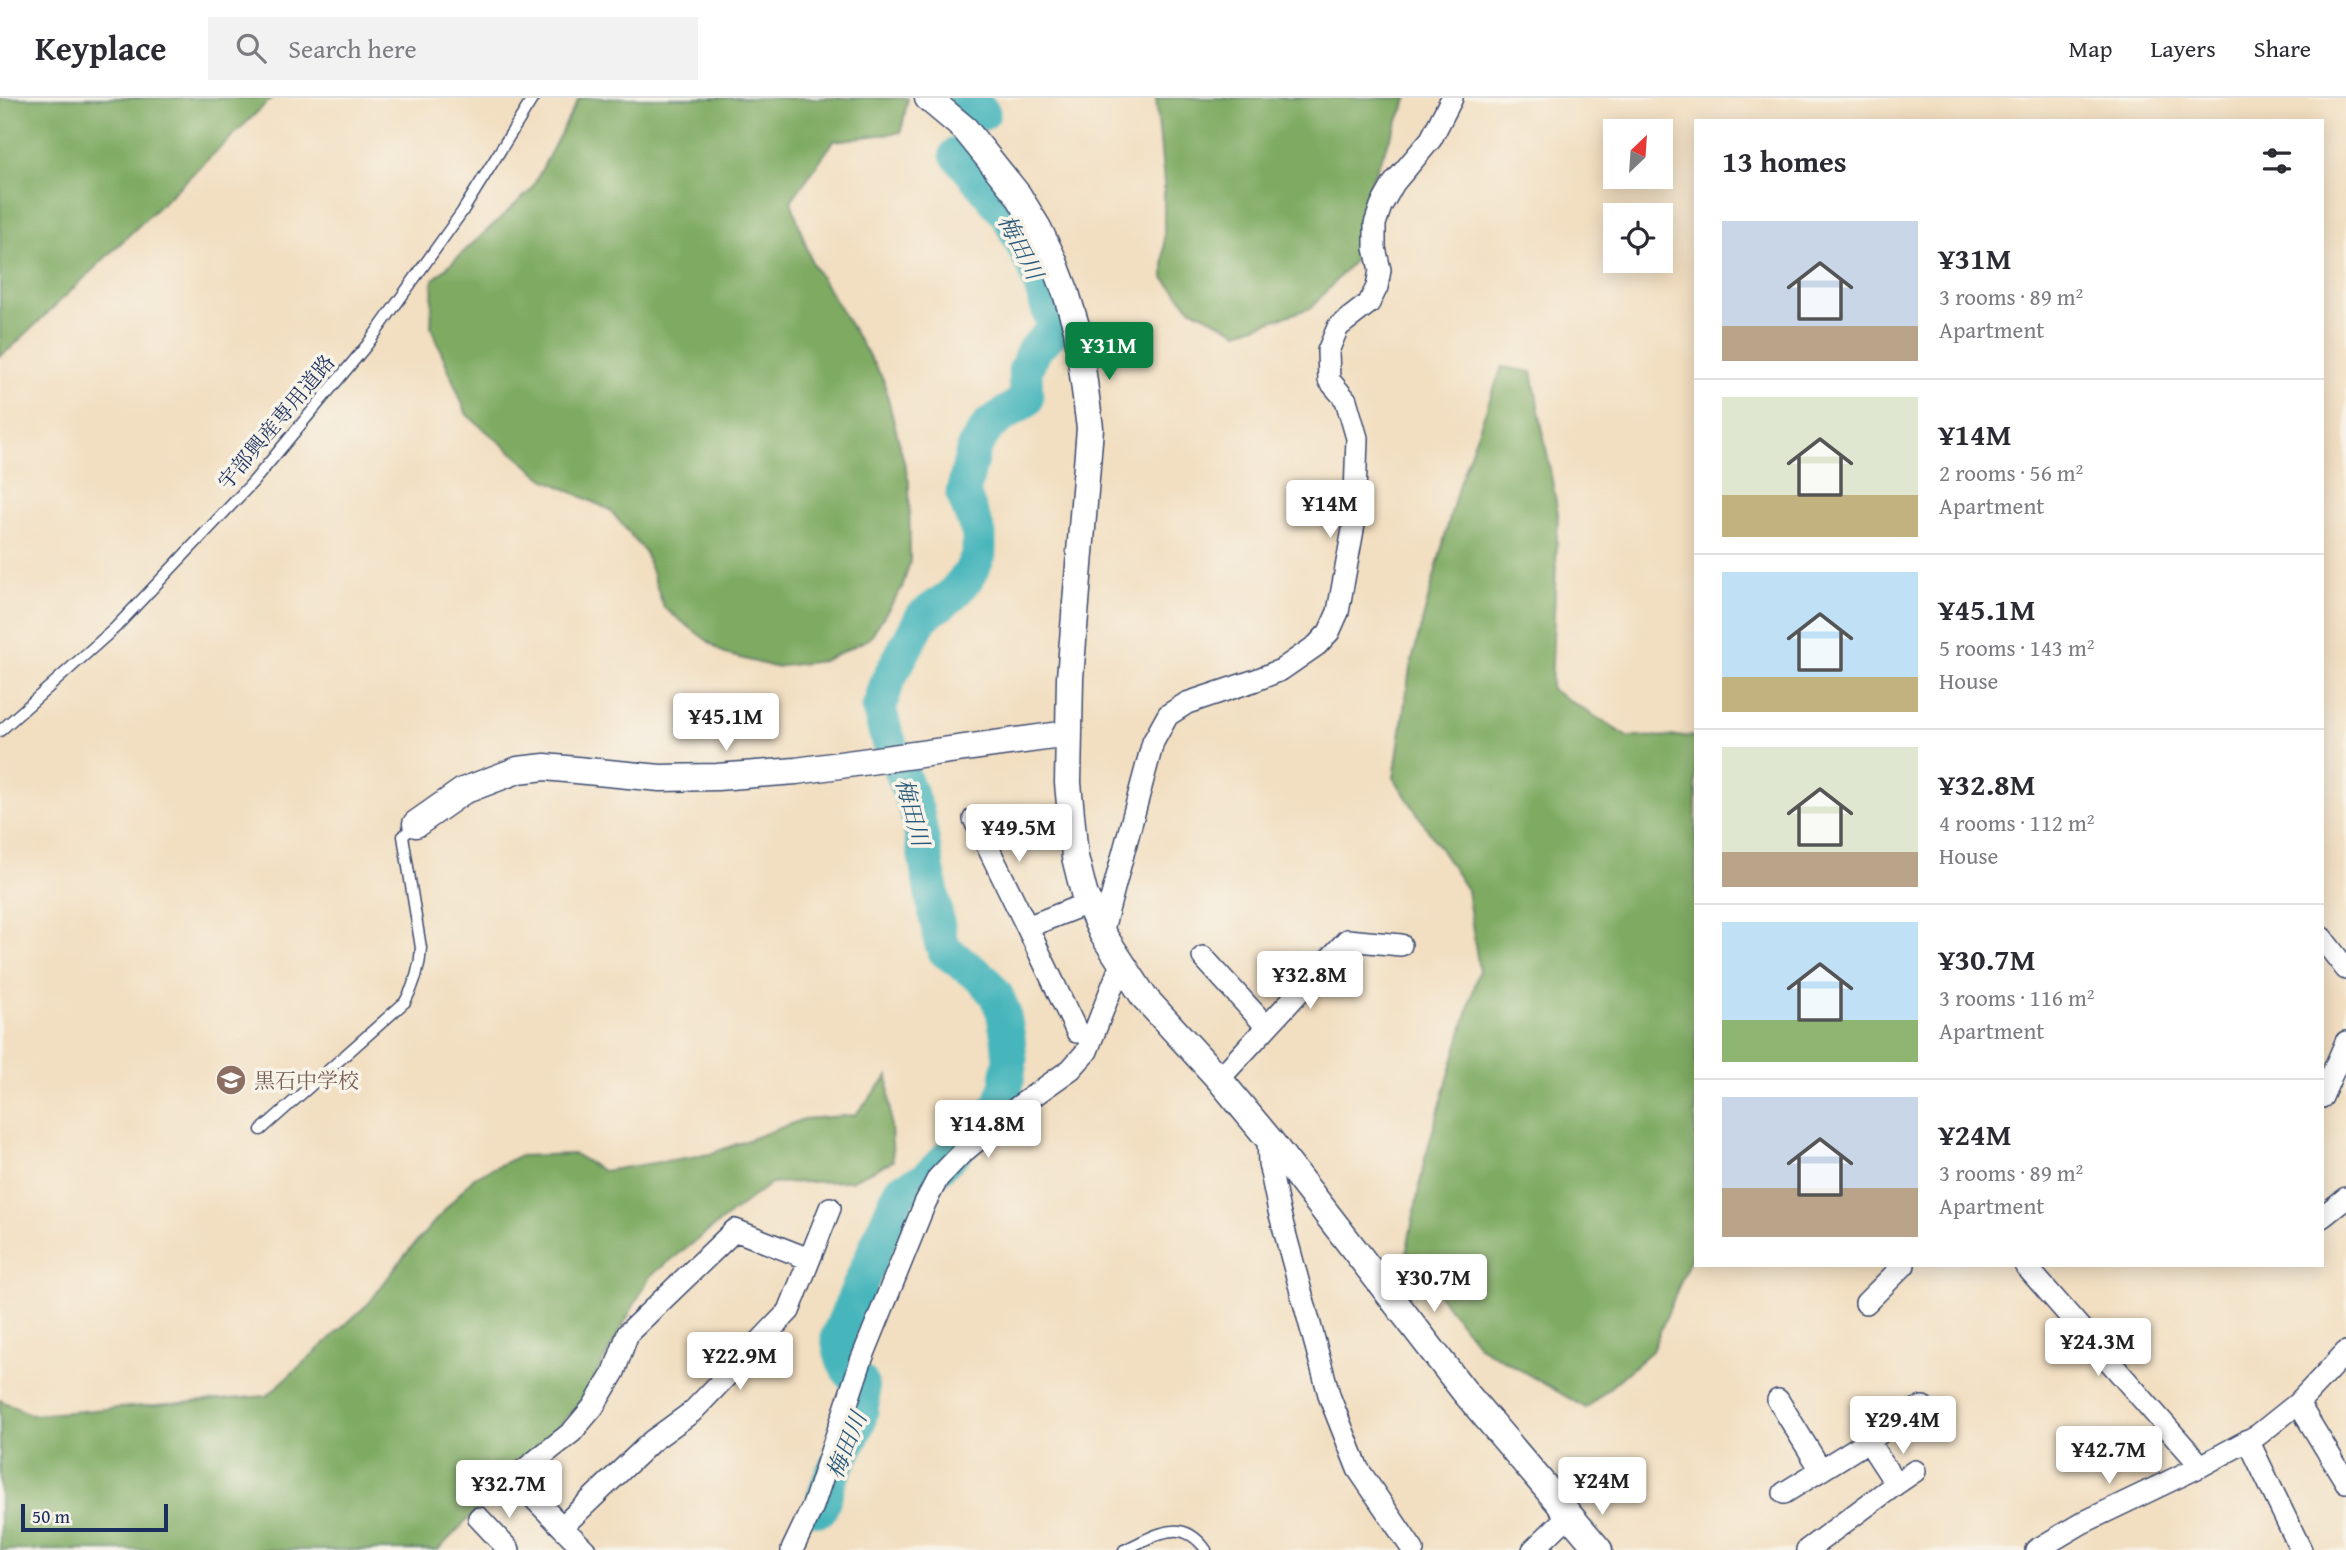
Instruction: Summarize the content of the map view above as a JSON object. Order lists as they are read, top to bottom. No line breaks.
{"streets":{"lane":["宇部興産専用道路"]},"water":["梅田川"],"places":{"school or university":["黒石中学校"]},"scale_bar":"50 m","north":"top right","page":{"header":"Keyplace","search":"Search here","nav":["Map","Layers","Share"],"heading":"13 homes","list":[{"name":"¥31M","note":"3 rooms · 89 m² · Apartment"},{"name":"¥14M","note":"2 rooms · 56 m² · Apartment"},{"name":"¥45.1M","note":"5 rooms · 143 m² · House"},{"name":"¥32.8M","note":"4 rooms · 112 m² · House"},{"name":"¥30.7M","note":"3 rooms · 116 m² · Apartment"},{"name":"¥24M","note":"3 rooms · 89 m² · Apartment"}],"price":["¥31M","¥14M","¥45.1M","¥49.5M","¥32.8M","¥14.8M","¥30.7M","¥24.3M","¥22.9M","¥29.4M","¥42.7M","¥24M","¥32.7M"],"scale":"50 m"}}
